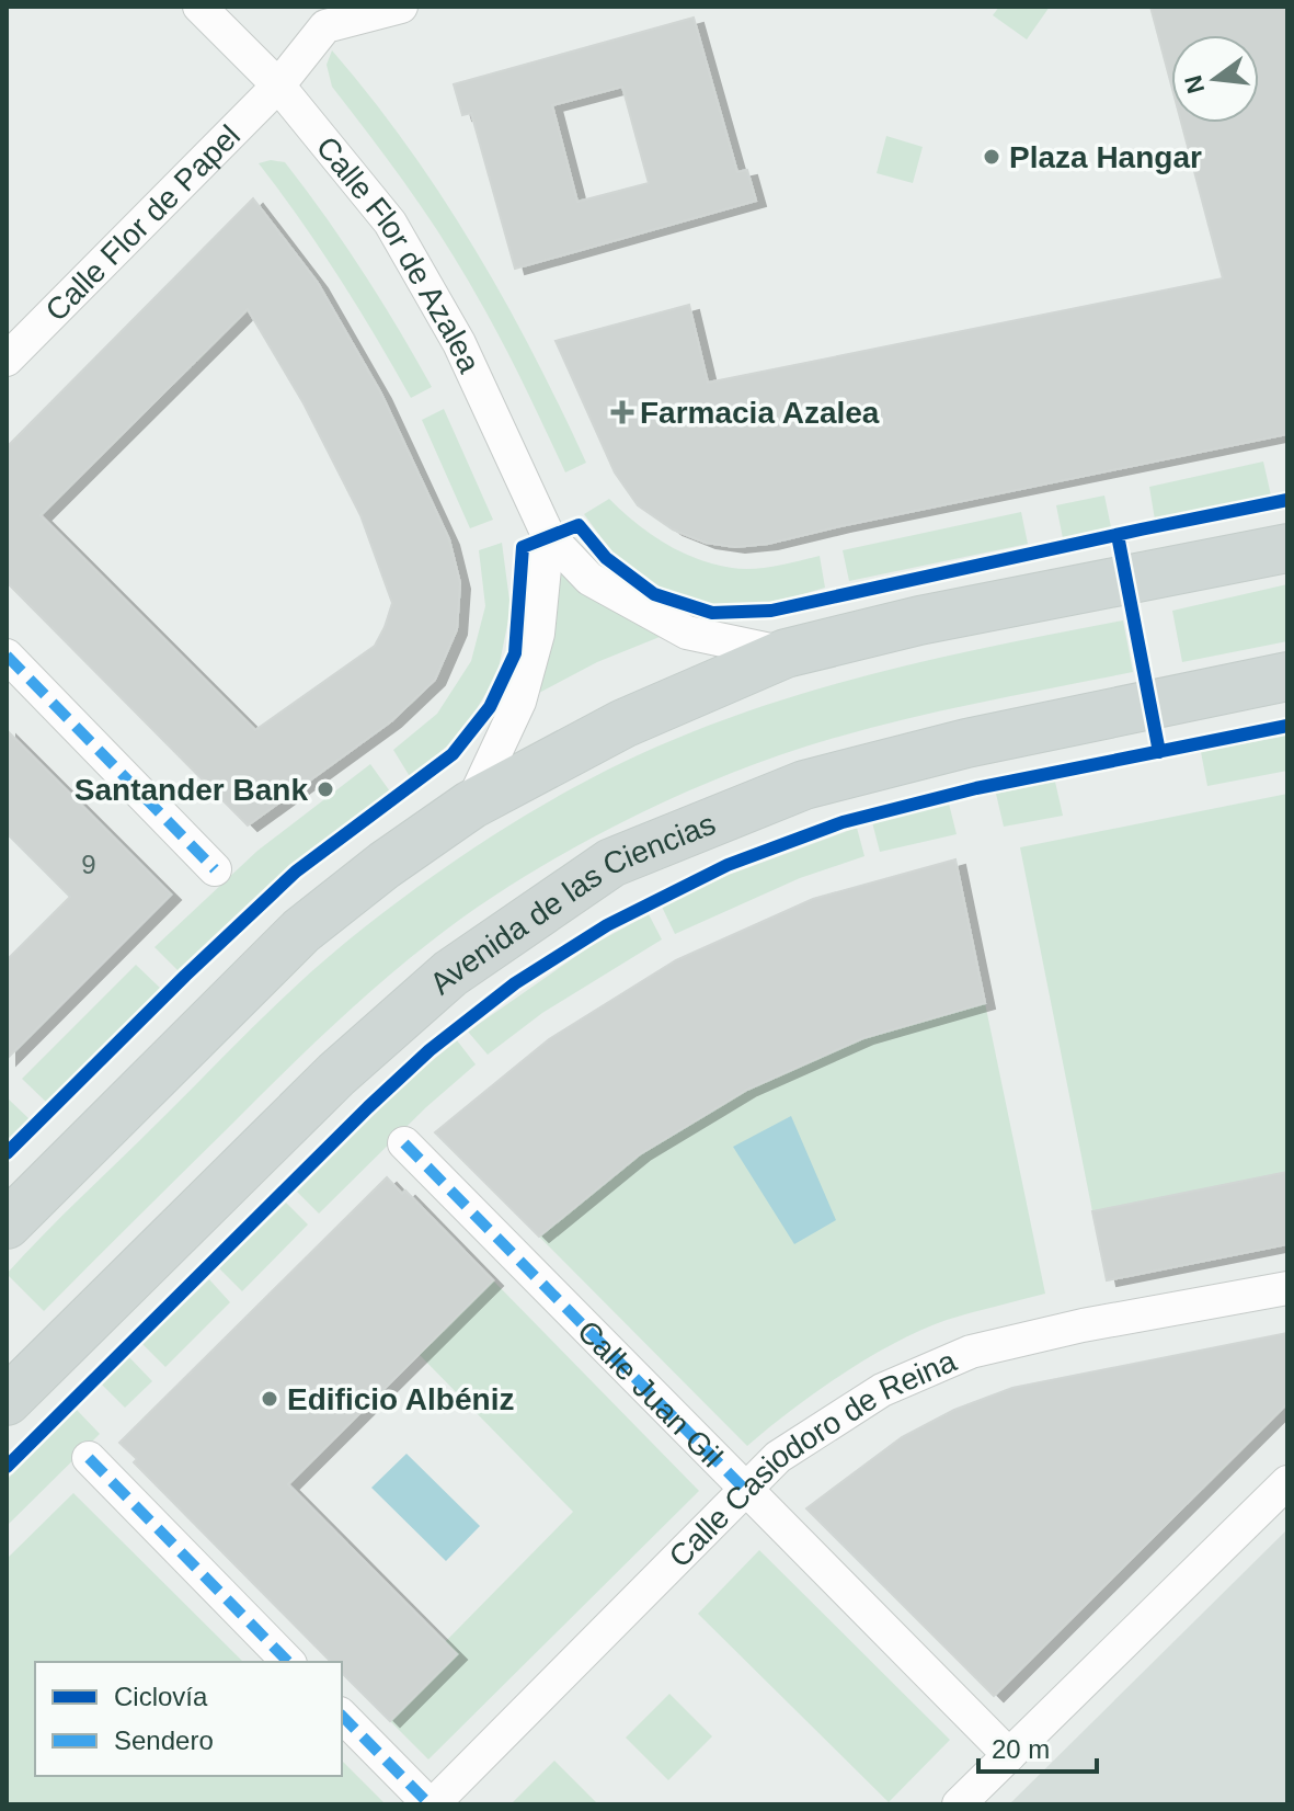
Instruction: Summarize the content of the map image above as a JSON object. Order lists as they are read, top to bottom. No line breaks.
{"streets":{"main road":["Avenida de las Ciencias"],"street":["Calle Flor de Papel","Calle Flor de Azalea","Calle Juan Gil","Calle Casiodoro de Reina"]},"crossings":[["Calle Flor de Papel","Calle Flor de Azalea"],["Calle Juan Gil","Calle Casiodoro de Reina"]],"places":{"other":["Plaza Hangar","Santander Bank","Edificio Albéniz"],"health":["Farmacia Azalea"]},"house_numbers":["9"],"legend":["Ciclovía","Sendero"],"scale_bar":"20 m","north":"left"}
